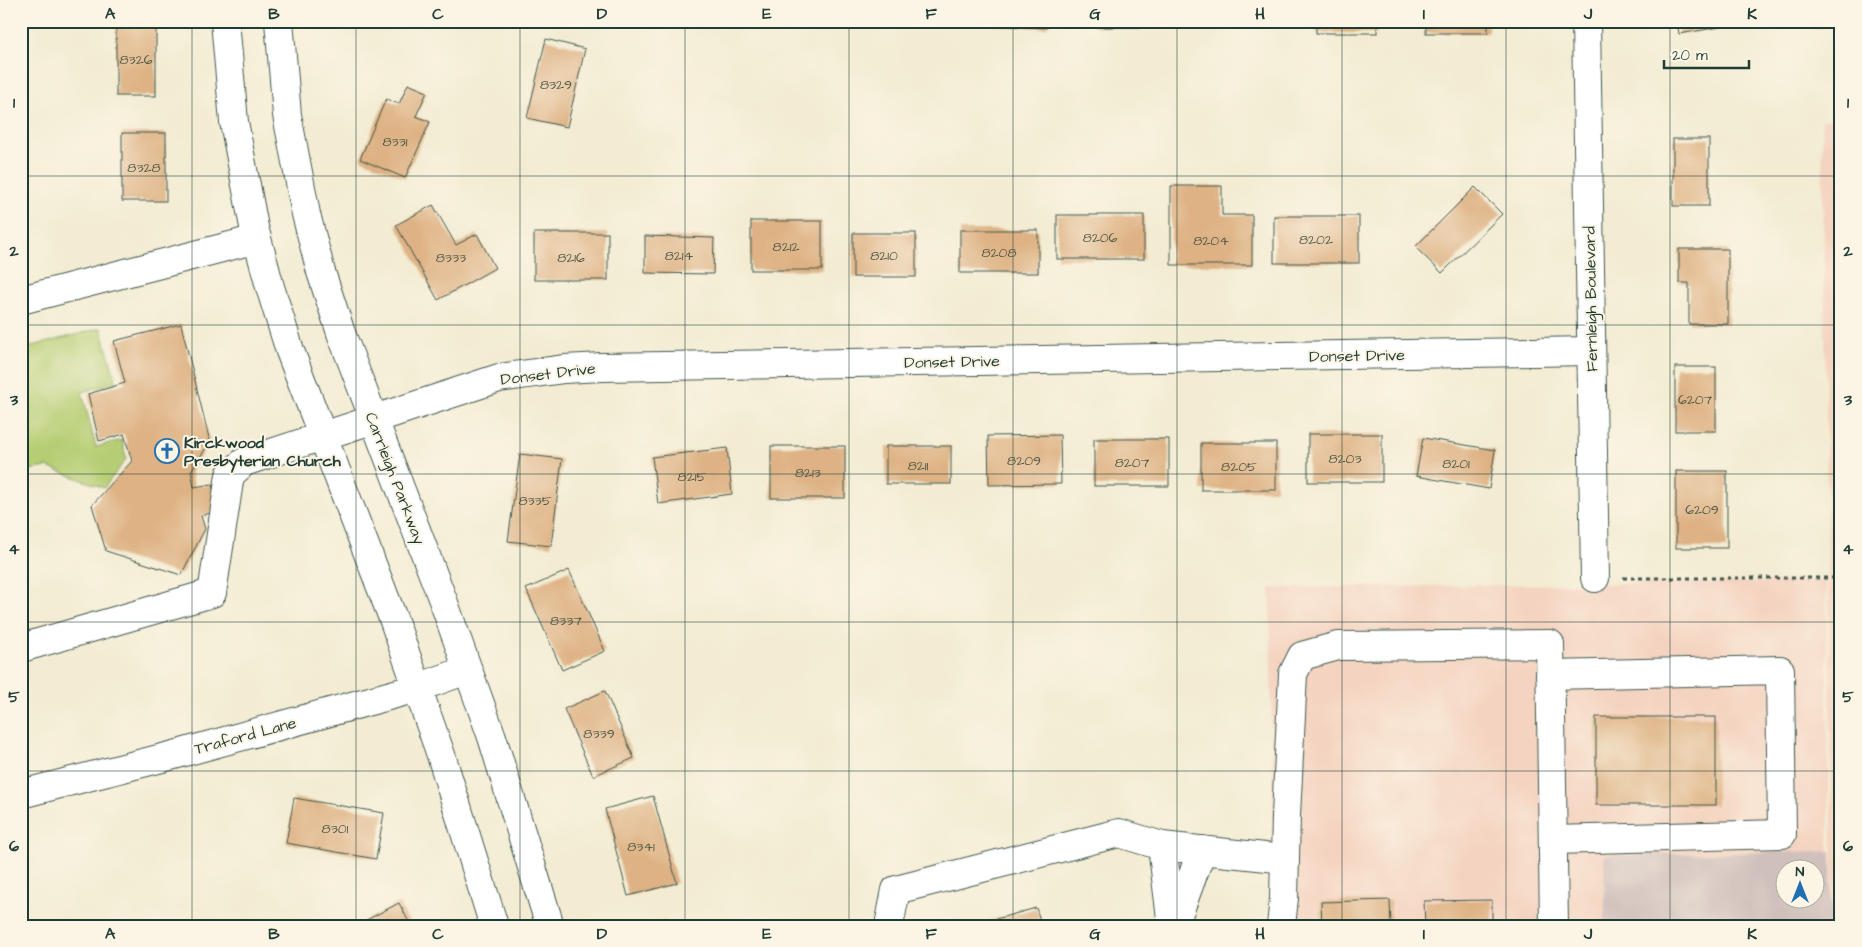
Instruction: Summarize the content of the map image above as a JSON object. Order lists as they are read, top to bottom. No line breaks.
{"streets":{"street":["Fernleigh Boulevard","Donset Drive","Carrleigh Parkway","Traford Lane"]},"crossings":[["Fernleigh Boulevard","Donset Drive"],["Donset Drive","Carrleigh Parkway"],["Carrleigh Parkway","Traford Lane"]],"places":{"church":["Kirckwood Presbyterian Church"]},"house_numbers":["8326","8329","8331","8328","8206","8202","8204","8212","8208","8214","8210","8333","8216","6207","8203","8209","8207","8201","8211","8205","8213","8215","8335","6209","8337","8339","8301","8341"],"scale_bar":"20 m","north":"top","grid":{"columns":["A","B","C","D","E","F","G","H","I","J","K"],"rows":["1","2","3","4","5","6"]}}
